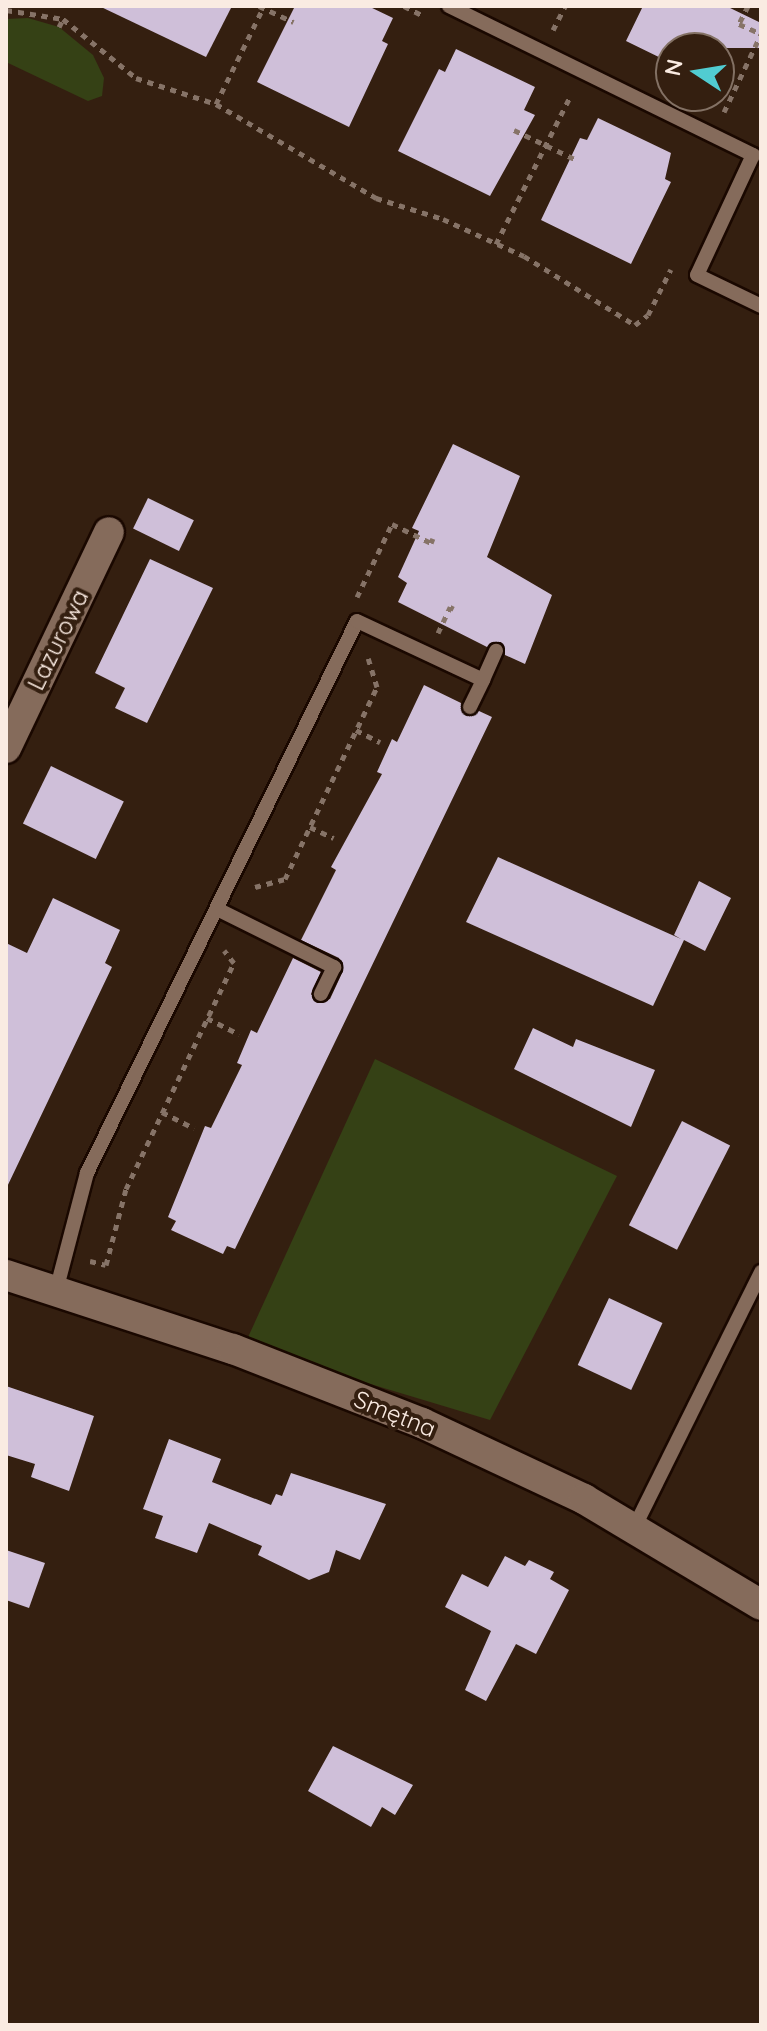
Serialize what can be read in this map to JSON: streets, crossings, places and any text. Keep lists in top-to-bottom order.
{
  "streets": {
    "street": ["Lazurowa", "Smętna"]
  },
  "north": "left"
}
